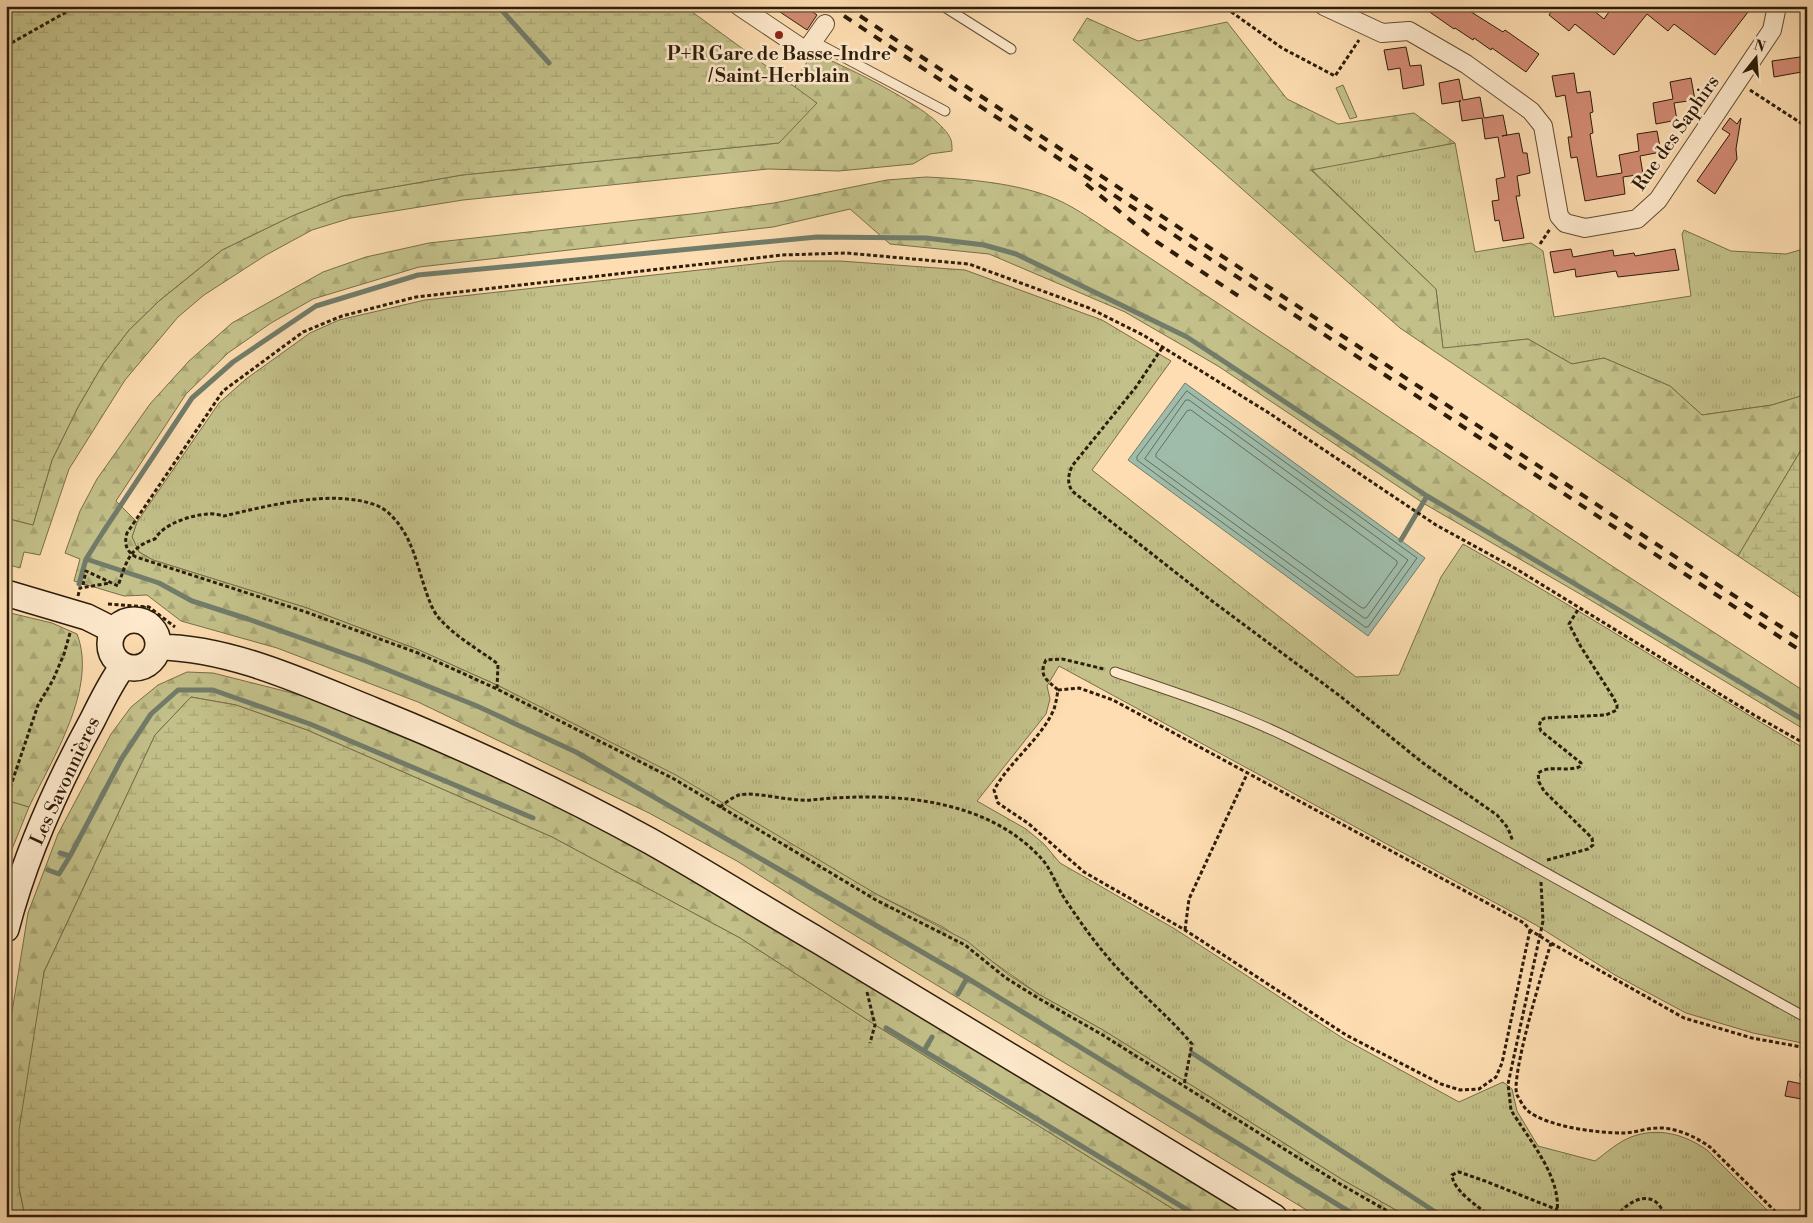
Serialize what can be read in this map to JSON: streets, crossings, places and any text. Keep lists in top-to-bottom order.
{
  "streets": {
    "main road": ["Les Savonnières"],
    "street": ["Rue des Saphirs"]
  },
  "places": ["P+R Gare de Basse-Indre / Saint-Herblain"],
  "north": "top"
}
